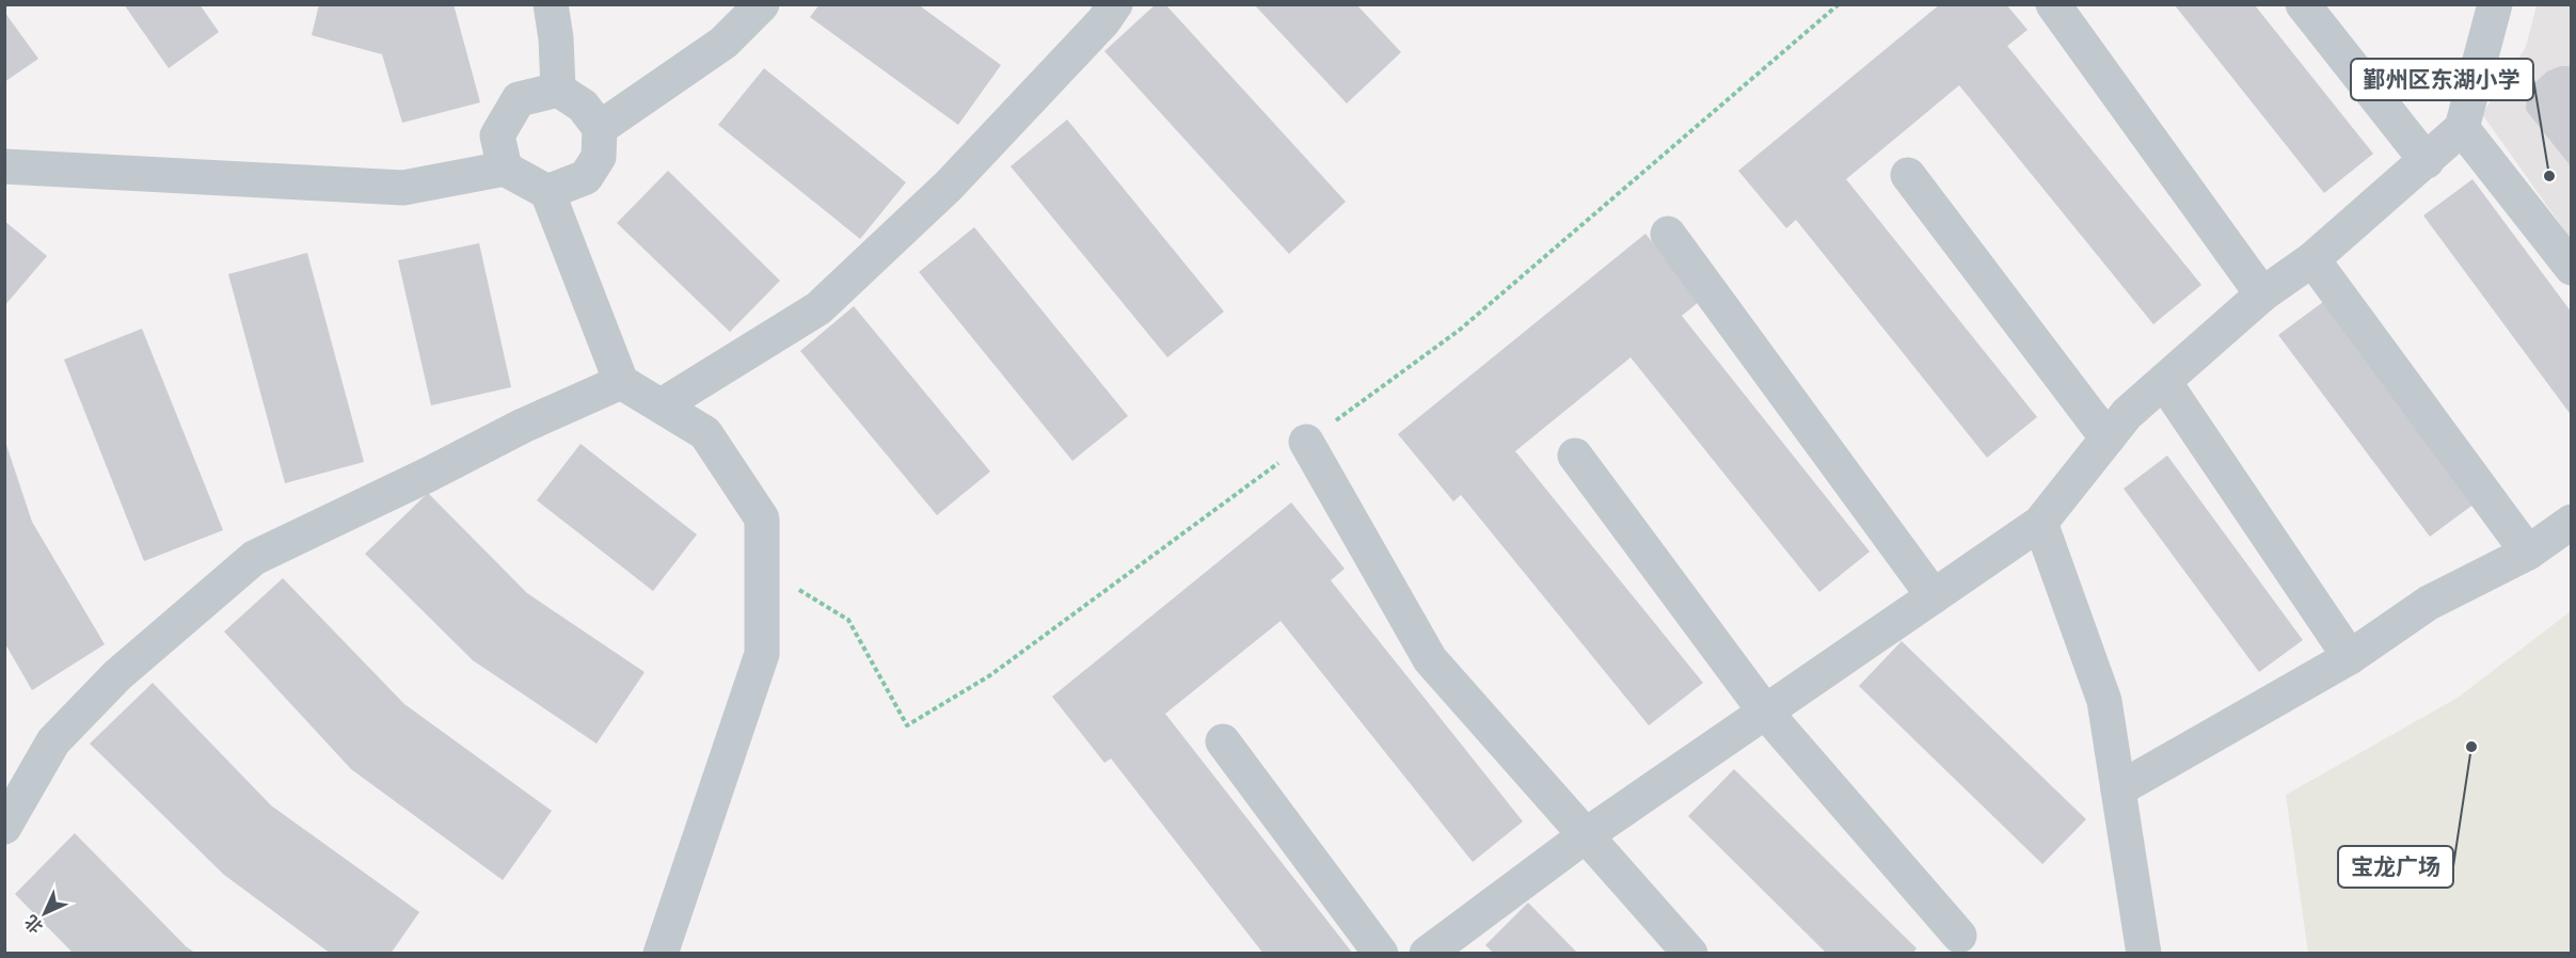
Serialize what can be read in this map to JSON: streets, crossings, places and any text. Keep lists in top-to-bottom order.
{
  "places": ["鄞州区东湖小学", "宝龙广场"],
  "north": "bottom left"
}
